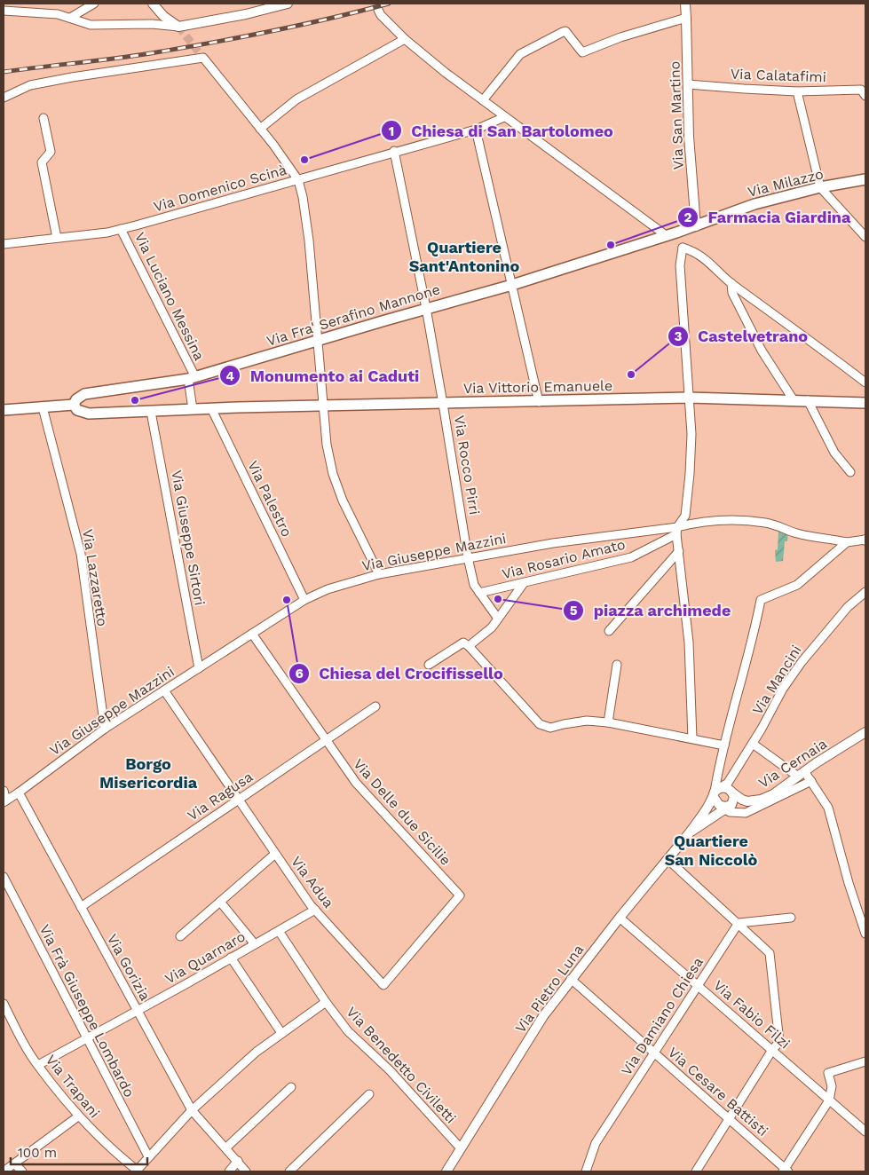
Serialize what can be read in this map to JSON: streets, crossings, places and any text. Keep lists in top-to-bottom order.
{
  "streets": {
    "main road": ["Via Milazzo", "Via Fra' Serafino Mannone", "Via Vittorio Emanuele"],
    "street": [
      "Via Calatafimi",
      "Via San Martino",
      "Via Domenico Scinà",
      "Via Luciano Messina",
      "Via Rocco Pirri",
      "Via Palestro",
      "Via Giuseppe Sirtori",
      "Via Giuseppe Mazzini",
      "Via Rosario Amato",
      "Via Lazzaretto",
      "Via Mancini",
      "Via Cernaia",
      "Via Ragusa",
      "Via Delle due Sicilie",
      "Via Adua",
      "Via Quarnaro",
      "Via Gorizia",
      "Via Pietro Luna",
      "Via Frà Giuseppe Lombardo",
      "Via Fabio Filzi",
      "Via Damiano Chiesa",
      "Via Benedetto Civiletti",
      "Via Trapani",
      "Via Cesare Battisti"
    ]
  },
  "crossings": [
    ["Via Calatafimi", "Via San Martino"],
    ["Via San Martino", "Via Milazzo"],
    ["Via Milazzo", "Via Fra' Serafino Mannone"],
    ["Via Domenico Scinà", "Via Luciano Messina"],
    ["Via Domenico Scinà", "Via Rocco Pirri"],
    ["Via Luciano Messina", "Via Fra' Serafino Mannone"],
    ["Via Luciano Messina", "Via Vittorio Emanuele"],
    ["Via Fra' Serafino Mannone", "Via Vittorio Emanuele"],
    ["Via Fra' Serafino Mannone", "Via Rocco Pirri"],
    ["Via Vittorio Emanuele", "Via Rocco Pirri"],
    ["Via Vittorio Emanuele", "Via Palestro"],
    ["Via Vittorio Emanuele", "Via Giuseppe Sirtori"],
    ["Via Rocco Pirri", "Via Giuseppe Mazzini"],
    ["Via Rocco Pirri", "Via Rosario Amato"],
    ["Via Palestro", "Via Giuseppe Mazzini"],
    ["Via Giuseppe Sirtori", "Via Giuseppe Mazzini"],
    ["Via Giuseppe Mazzini", "Via Rosario Amato"],
    ["Via Giuseppe Mazzini", "Via Lazzaretto"],
    ["Via Giuseppe Mazzini", "Via Delle due Sicilie"],
    ["Via Giuseppe Mazzini", "Via Adua"],
    ["Via Giuseppe Mazzini", "Via Gorizia"],
    ["Via Mancini", "Via Cernaia"],
    ["Via Cernaia", "Via Pietro Luna"],
    ["Via Ragusa", "Via Delle due Sicilie"],
    ["Via Ragusa", "Via Adua"],
    ["Via Ragusa", "Via Gorizia"],
    ["Via Delle due Sicilie", "Via Adua"],
    ["Via Adua", "Via Quarnaro"],
    ["Via Quarnaro", "Via Gorizia"],
    ["Via Quarnaro", "Via Frà Giuseppe Lombardo"],
    ["Via Quarnaro", "Via Benedetto Civiletti"],
    ["Via Quarnaro", "Via Trapani"],
    ["Via Pietro Luna", "Via Fabio Filzi"],
    ["Via Pietro Luna", "Via Benedetto Civiletti"],
    ["Via Pietro Luna", "Via Cesare Battisti"],
    ["Via Fabio Filzi", "Via Damiano Chiesa"],
    ["Via Damiano Chiesa", "Via Cesare Battisti"]
  ],
  "districts": ["Quartiere Sant'Antonino", "Borgo Misericordia", "Quartiere San Niccolò"],
  "places": [
    "Chiesa di San Bartolomeo",
    "Farmacia Giardina",
    "Castelvetrano",
    "Monumento ai Caduti",
    "piazza archimede",
    "Chiesa del Crocifissello"
  ],
  "scale_bar": "100 m"
}
